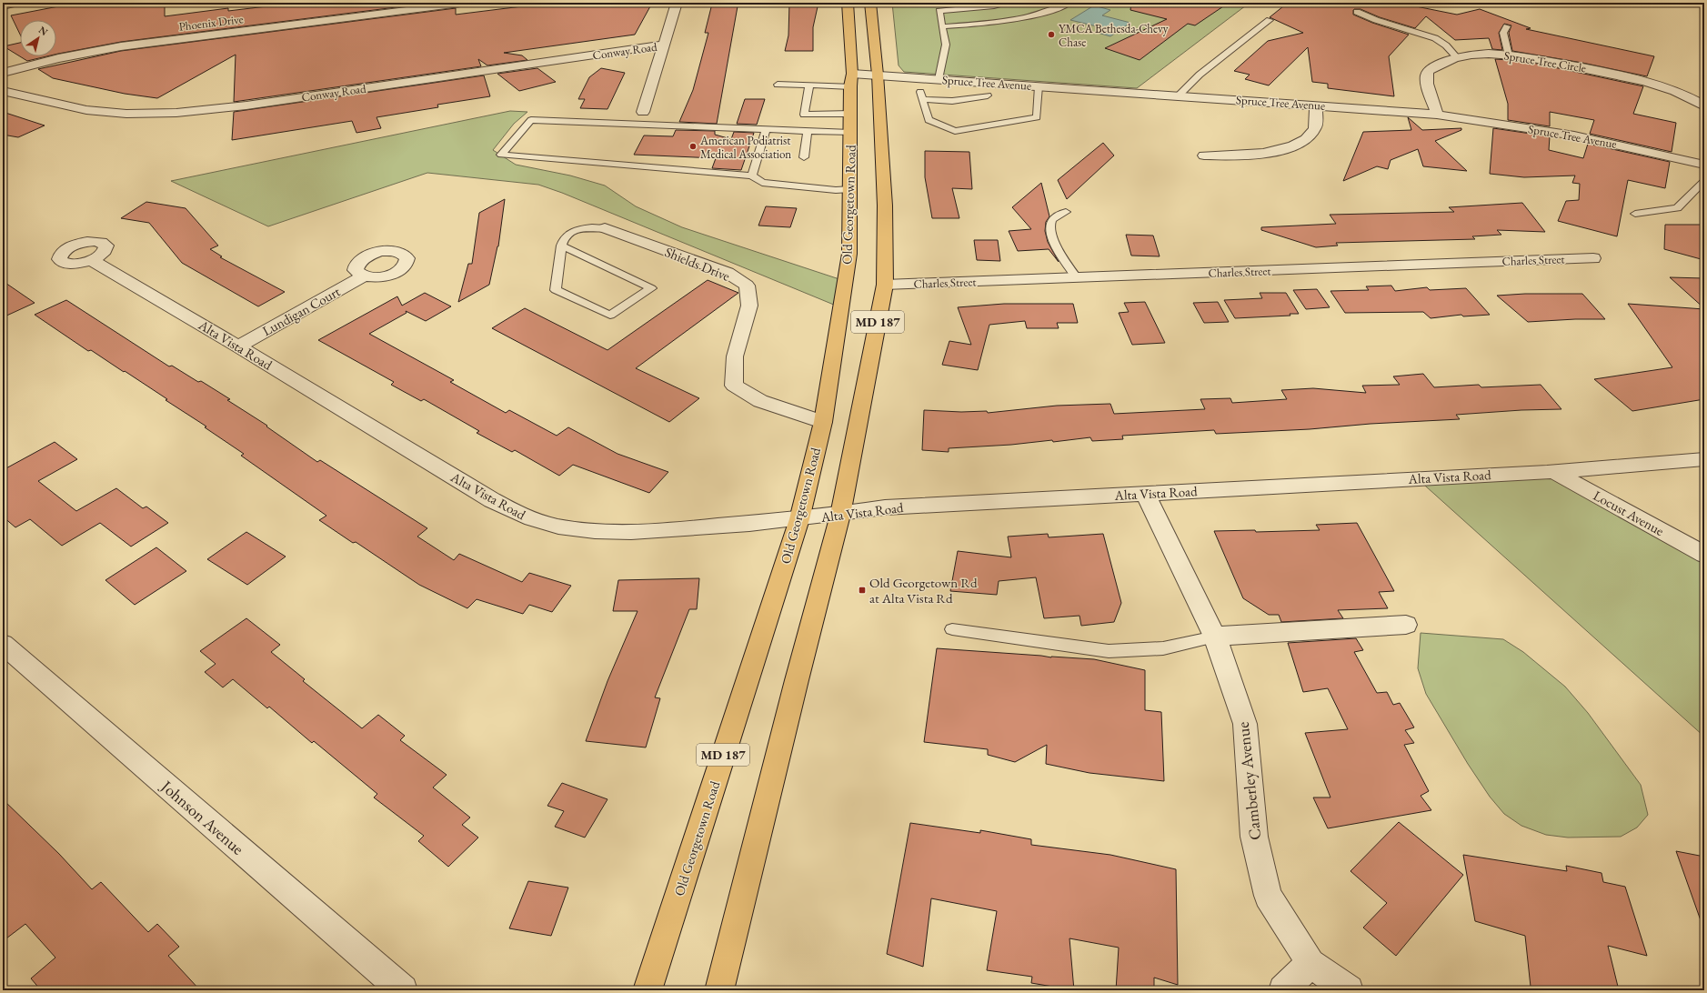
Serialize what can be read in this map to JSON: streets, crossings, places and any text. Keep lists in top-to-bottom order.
{
  "streets": {
    "main road": ["Old Georgetown Road", "MD 187"],
    "street": [
      "Phoenix Drive",
      "Conway Road",
      "Spruce Tree Circle",
      "Spruce Tree Avenue",
      "Charles Street",
      "Shields Drive",
      "Lundigan Court",
      "Alta Vista Road",
      "Locust Avenue",
      "Camberley Avenue",
      "Johnson Avenue"
    ]
  },
  "crossings": [
    ["Spruce Tree Circle", "Spruce Tree Avenue"],
    ["Spruce Tree Avenue", "Old Georgetown Road"],
    ["Spruce Tree Avenue", "MD 187"],
    ["Old Georgetown Road", "Shields Drive"],
    ["Old Georgetown Road", "Alta Vista Road"],
    ["Charles Street", "MD 187"],
    ["Lundigan Court", "Alta Vista Road"],
    ["MD 187", "Alta Vista Road"],
    ["Alta Vista Road", "Locust Avenue"],
    ["Alta Vista Road", "Camberley Avenue"]
  ],
  "places": {
    "other": ["YMCA Bethesda-Chevy Chase", "American Podiatrist Medical Association"],
    "transit": ["Old Georgetown Rd at Alta Vista Rd"]
  },
  "north": "top right"
}
